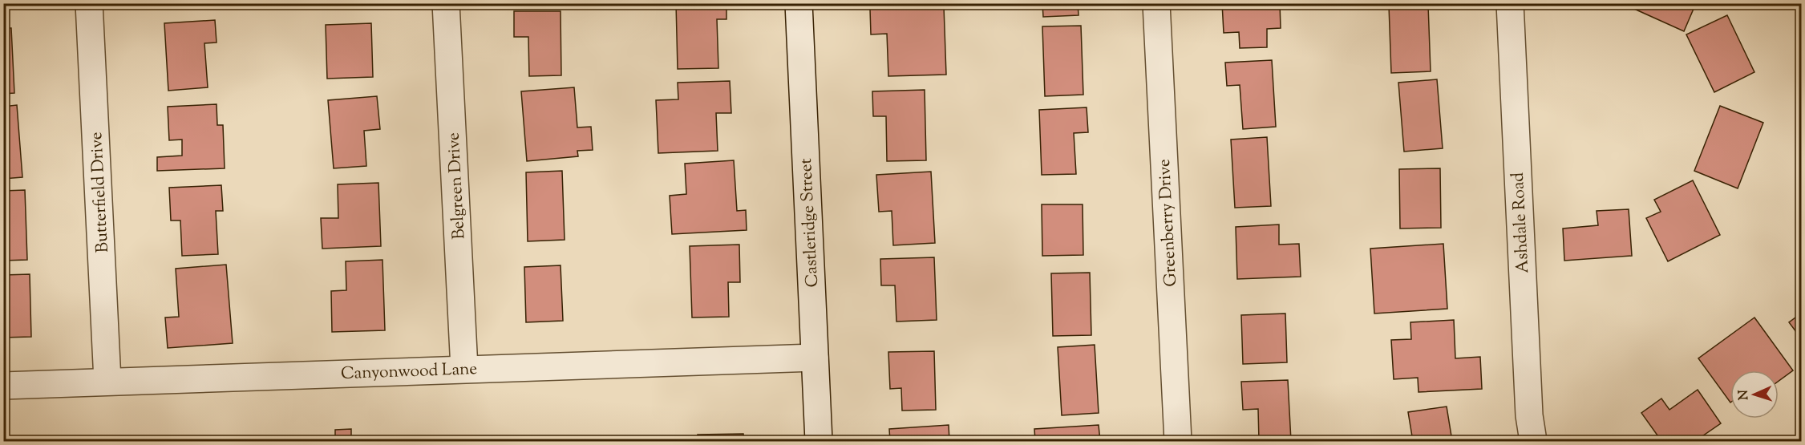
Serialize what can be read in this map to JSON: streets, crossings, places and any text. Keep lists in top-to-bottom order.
{
  "streets": {
    "street": [
      "Belgreen Drive",
      "Butterfield Drive",
      "Castleridge Street",
      "Greenberry Drive",
      "Ashdale Road",
      "Canyonwood Lane"
    ]
  },
  "crossings": [
    ["Belgreen Drive", "Canyonwood Lane"],
    ["Butterfield Drive", "Canyonwood Lane"],
    ["Castleridge Street", "Canyonwood Lane"]
  ],
  "north": "left"
}
